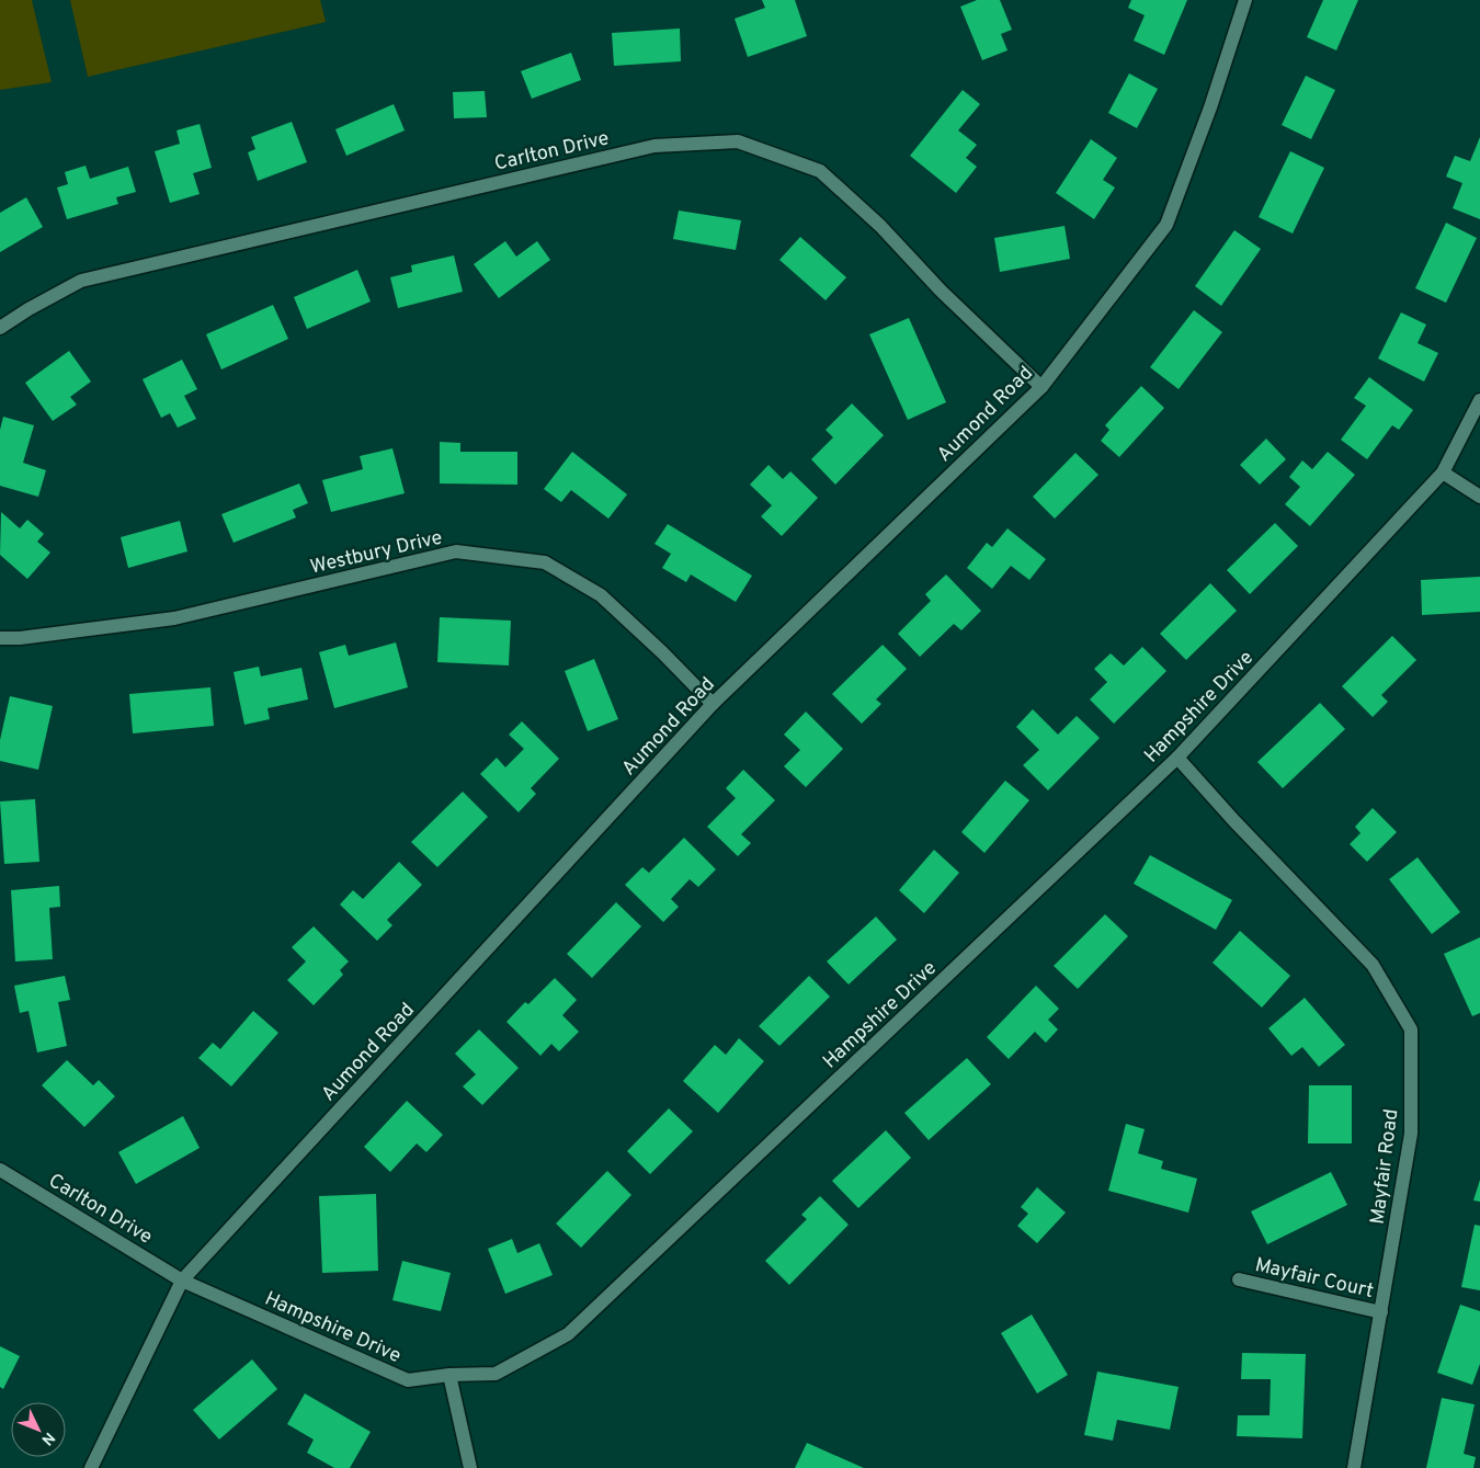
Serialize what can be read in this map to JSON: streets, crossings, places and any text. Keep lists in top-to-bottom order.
{
  "streets": {
    "street": [
      "Carlton Drive",
      "Aumond Road",
      "Westbury Drive",
      "Hampshire Drive",
      "Mayfair Road",
      "Mayfair Court"
    ]
  },
  "crossings": [
    ["Carlton Drive", "Aumond Road"],
    ["Carlton Drive", "Hampshire Drive"],
    ["Aumond Road", "Westbury Drive"],
    ["Aumond Road", "Hampshire Drive"],
    ["Hampshire Drive", "Mayfair Road"],
    ["Mayfair Road", "Mayfair Court"]
  ],
  "north": "bottom right"
}
